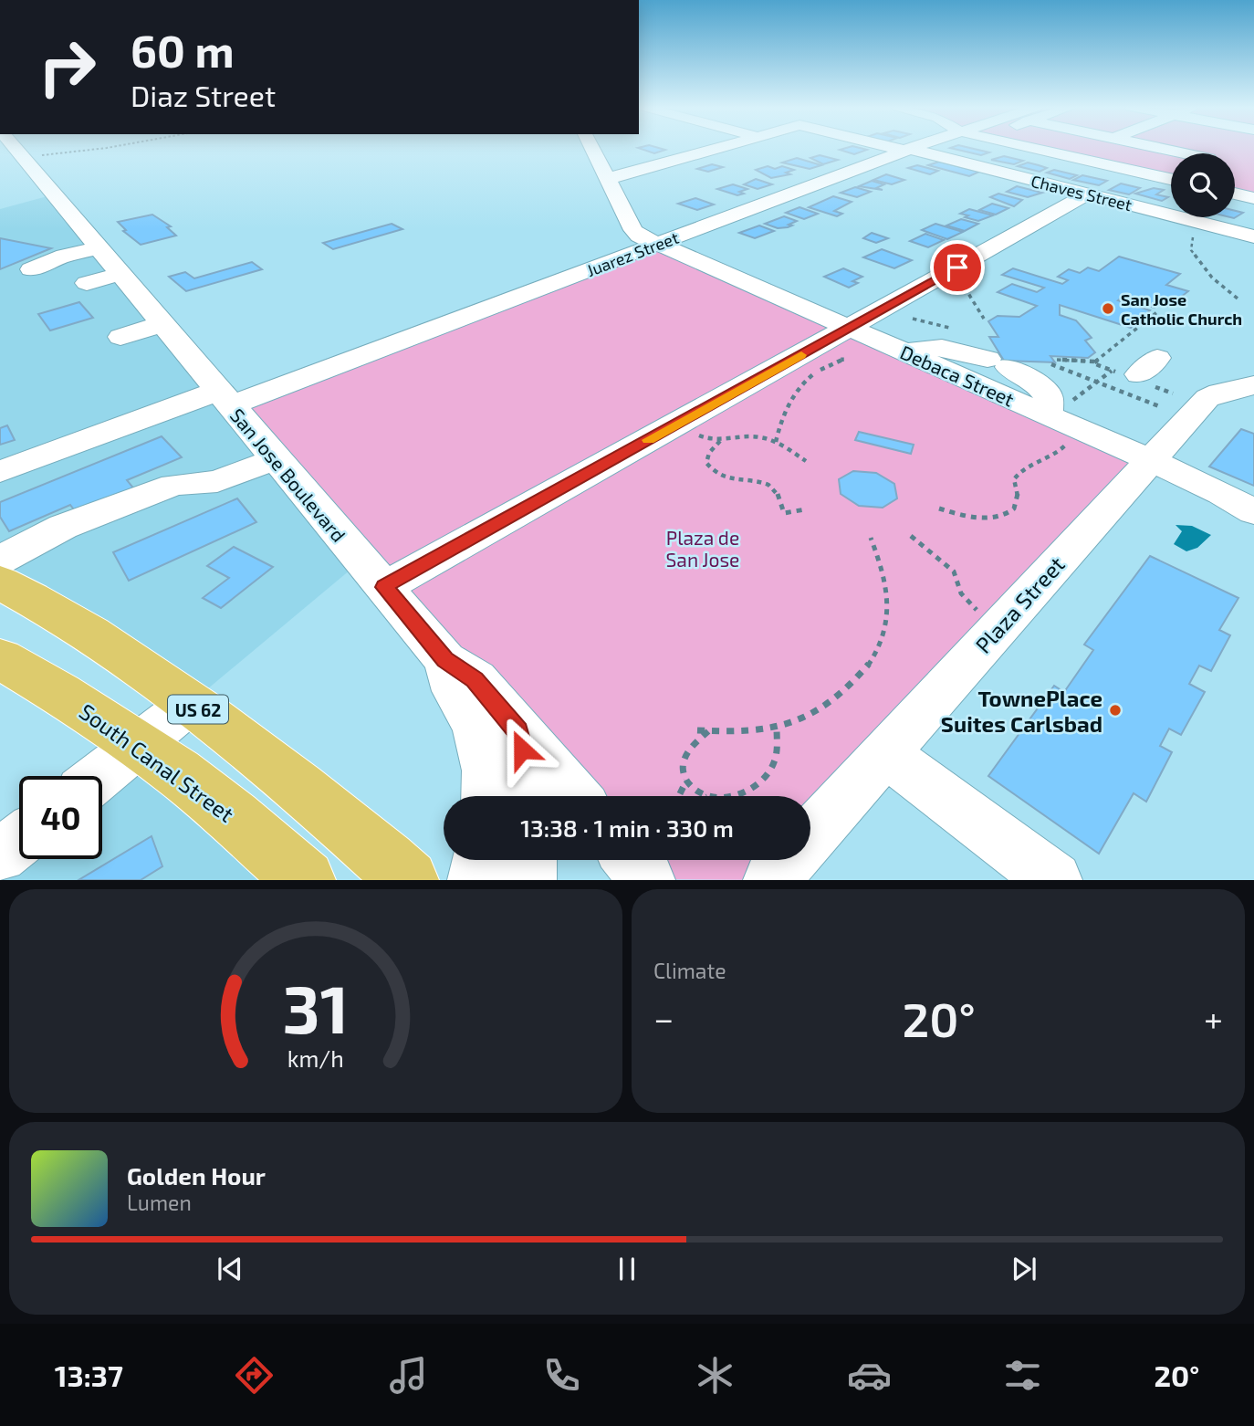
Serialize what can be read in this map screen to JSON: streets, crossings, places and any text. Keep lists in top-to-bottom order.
{
  "streets": {
    "highway": ["US 62", "South Canal Street"],
    "street": [
      "Chaves Street",
      "Juarez Street",
      "Debaca Street",
      "San Jose Boulevard",
      "Plaza Street"
    ]
  },
  "crossings": [
    ["Chaves Street", "Juarez Street"],
    ["Juarez Street", "Debaca Street"],
    ["Juarez Street", "San Jose Boulevard"],
    ["Debaca Street", "Plaza Street"]
  ],
  "parks": ["Plaza de San Jose"],
  "places": ["San Jose Catholic Church", "TownePlace Suites Carlsbad"],
  "page": {
    "turn": ["60 m", "Diaz Street"],
    "limit": "40",
    "trip": "13:38 · 1 min · 330 m",
    "tile": "Climate",
    "heat": ["−", "20°", "+"],
    "song": ["Golden Hour", "Lumen"],
    "tabs": ["13:37", "20°"],
    "gauge": ["31", "km/h"]
  }
}
